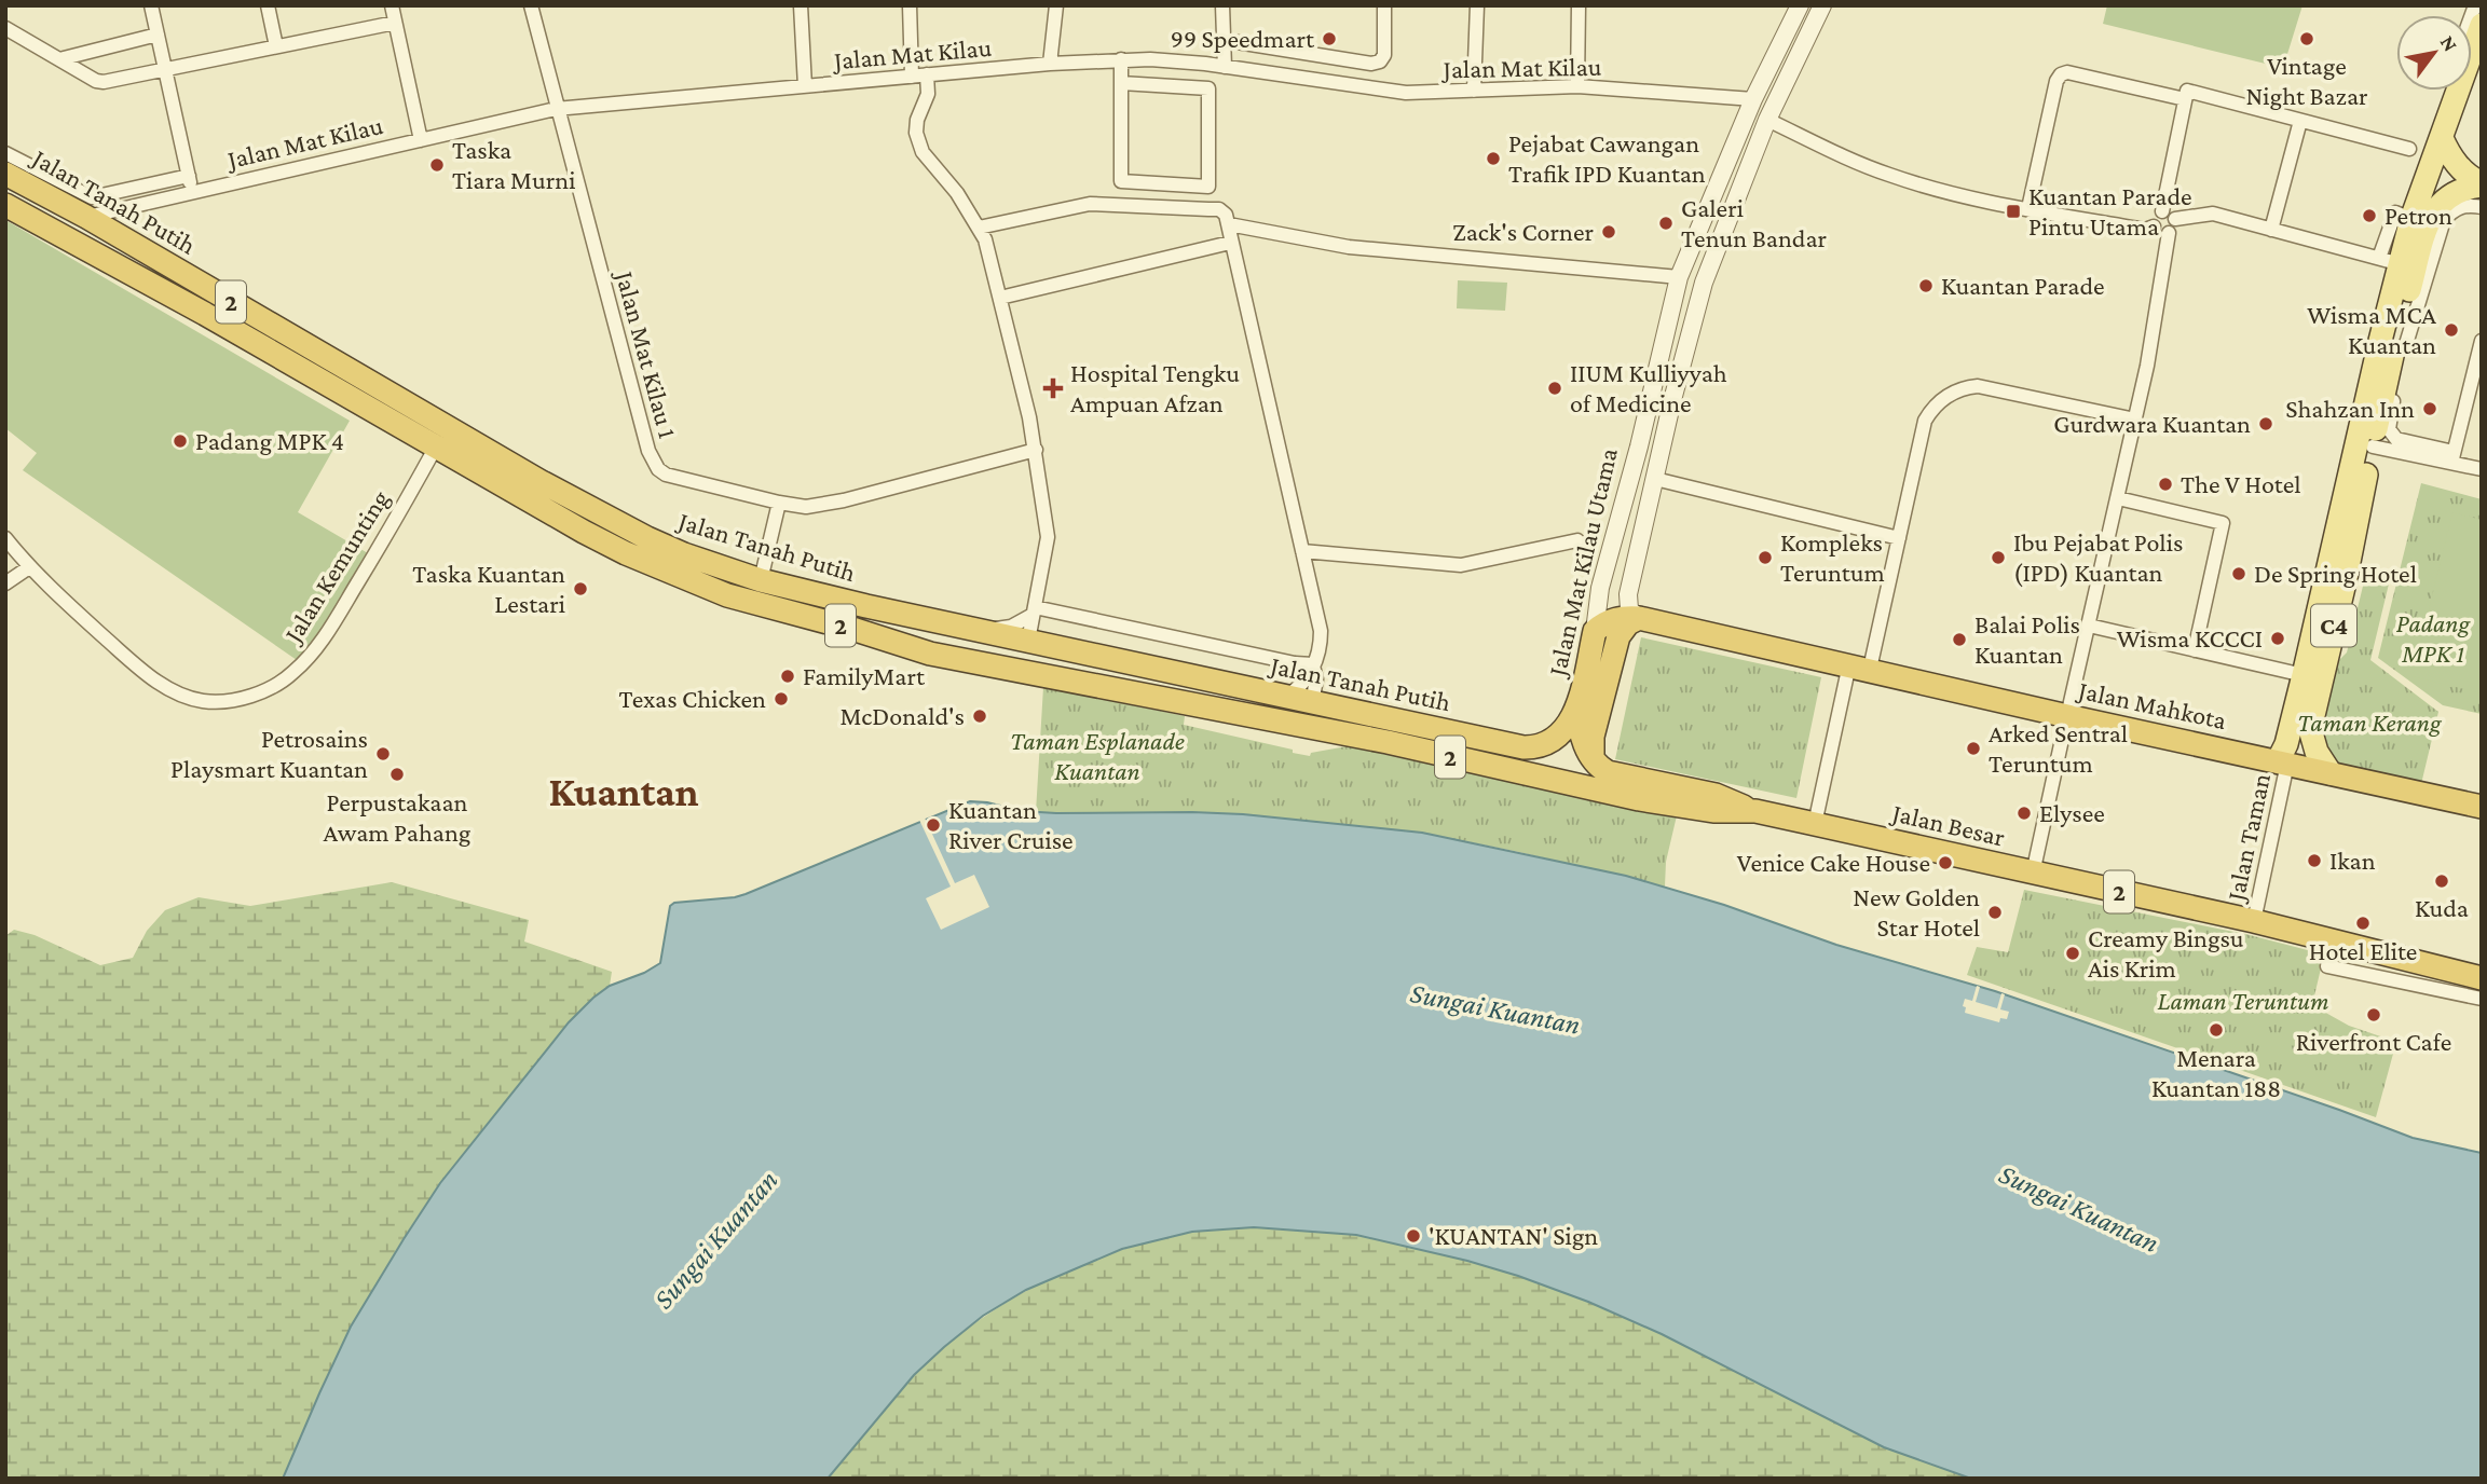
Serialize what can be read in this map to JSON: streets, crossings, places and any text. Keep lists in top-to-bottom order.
{
  "streets": {
    "highway": [
      "Jalan Tanah Putih",
      "2",
      "Jalan Mat Kilau Utama",
      "Jalan Mahkota",
      "Jalan Besar"
    ],
    "main road": ["C4"],
    "street": [
      "Jalan Mat Kilau",
      "Jalan Mat Kilau 1",
      "Jalan Kemunting",
      "Jalan Taman"
    ]
  },
  "crossings": [
    ["Jalan Mat Kilau", "Jalan Tanah Putih"],
    ["Jalan Mat Kilau", "Jalan Mat Kilau 1"],
    ["Jalan Mat Kilau", "Jalan Mat Kilau Utama"],
    ["Jalan Tanah Putih", "Jalan Mat Kilau Utama"],
    ["Jalan Tanah Putih", "Jalan Kemunting"],
    ["Jalan Tanah Putih", "Jalan Besar"],
    ["Jalan Mat Kilau Utama", "Jalan Mahkota"],
    ["C4", "Jalan Mahkota"],
    ["C4", "Jalan Taman"],
    ["Jalan Mahkota", "Jalan Taman"],
    ["Jalan Besar", "Jalan Taman"]
  ],
  "districts": ["Kuantan"],
  "water": ["Sungai Kuantan"],
  "parks": [
    "Padang MPK 1",
    "Taman Kerang",
    "Taman Esplanade Kuantan",
    "Laman Teruntum"
  ],
  "places": {
    "other": [
      "99 Speedmart",
      "Vintage Night Bazar",
      "Pejabat Cawangan Trafik IPD Kuantan",
      "Taska Tiara Murni",
      "Petron",
      "Galeri Tenun Bandar",
      "Zack's Corner",
      "Kuantan Parade",
      "Wisma MCA Kuantan",
      "IIUM Kulliyyah of Medicine",
      "Shahzan Inn",
      "Gurdwara Kuantan",
      "Padang MPK 4",
      "The V Hotel",
      "Kompleks Teruntum",
      "Ibu Pejabat Polis (IPD) Kuantan",
      "De Spring Hotel",
      "Taska Kuantan Lestari",
      "Wisma KCCCI",
      "Balai Polis Kuantan",
      "FamilyMart",
      "Texas Chicken",
      "McDonald's",
      "Arked Sentral Teruntum",
      "Petrosains Playsmart Kuantan",
      "Perpustakaan Awam Pahang",
      "Elysee",
      "Kuantan River Cruise",
      "Ikan",
      "Venice Cake House",
      "Kuda",
      "New Golden Star Hotel",
      "Hotel Elite",
      "Creamy Bingsu Ais Krim",
      "Riverfront Cafe",
      "Menara Kuantan 188",
      "'KUANTAN' Sign"
    ],
    "transit": ["Kuantan Parade Pintu Utama"],
    "health": ["Hospital Tengku Ampuan Afzan"]
  },
  "north": "top right"
}
